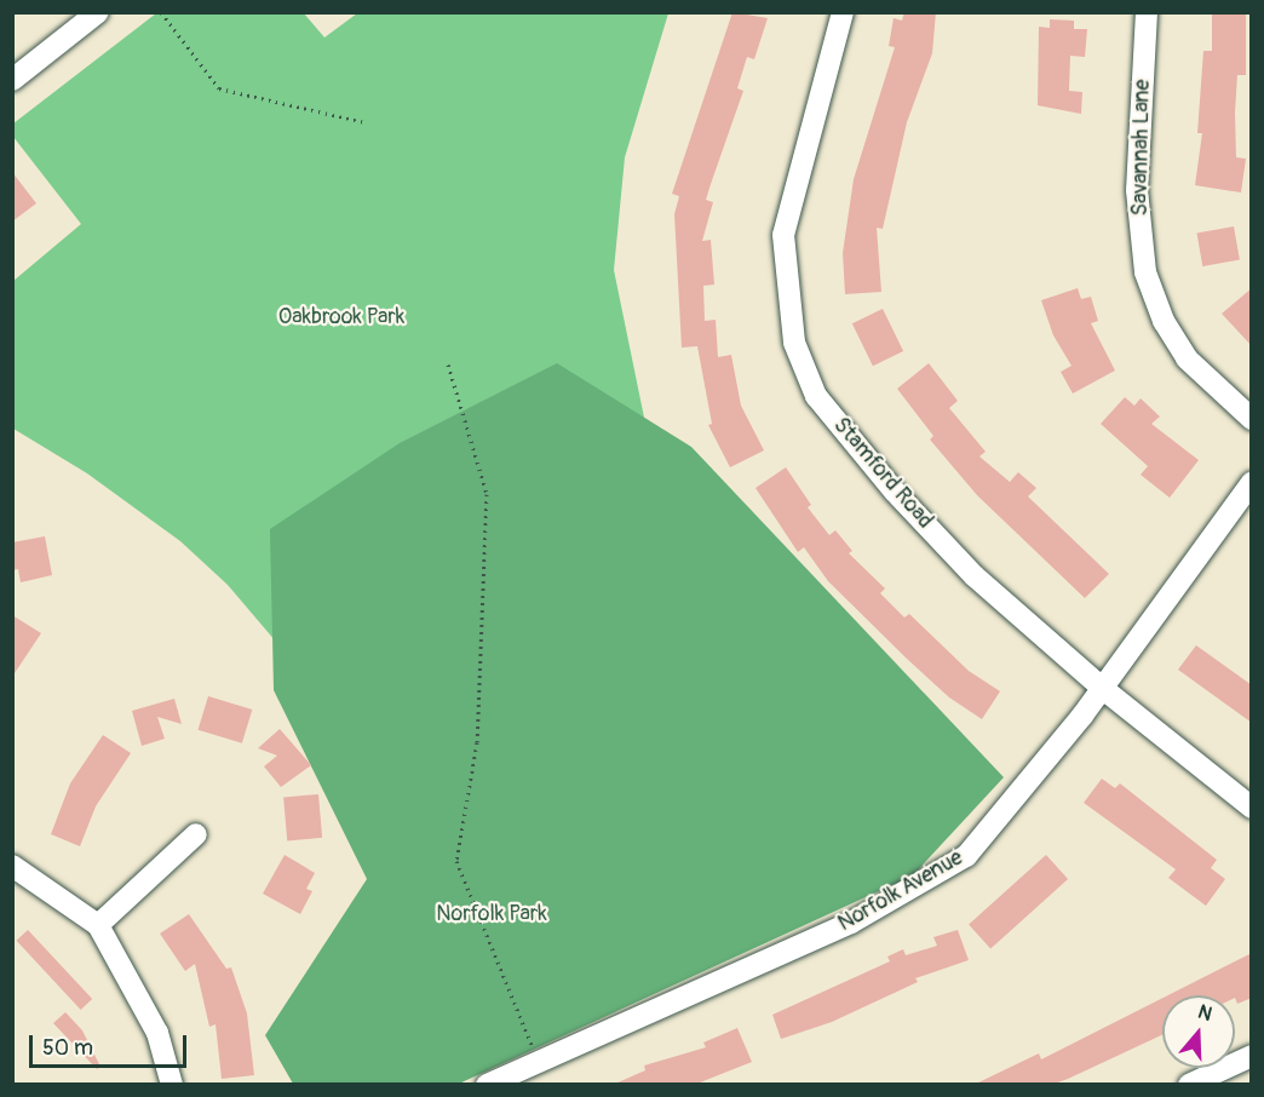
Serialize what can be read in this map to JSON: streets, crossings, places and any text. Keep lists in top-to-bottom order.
{
  "streets": {
    "street": ["Savannah Lane", "Stamford Road", "Norfolk Avenue"]
  },
  "crossings": [
    ["Stamford Road", "Norfolk Avenue"]
  ],
  "parks": ["Oakbrook Park", "Norfolk Park"],
  "scale_bar": "50 m",
  "north": "top"
}
